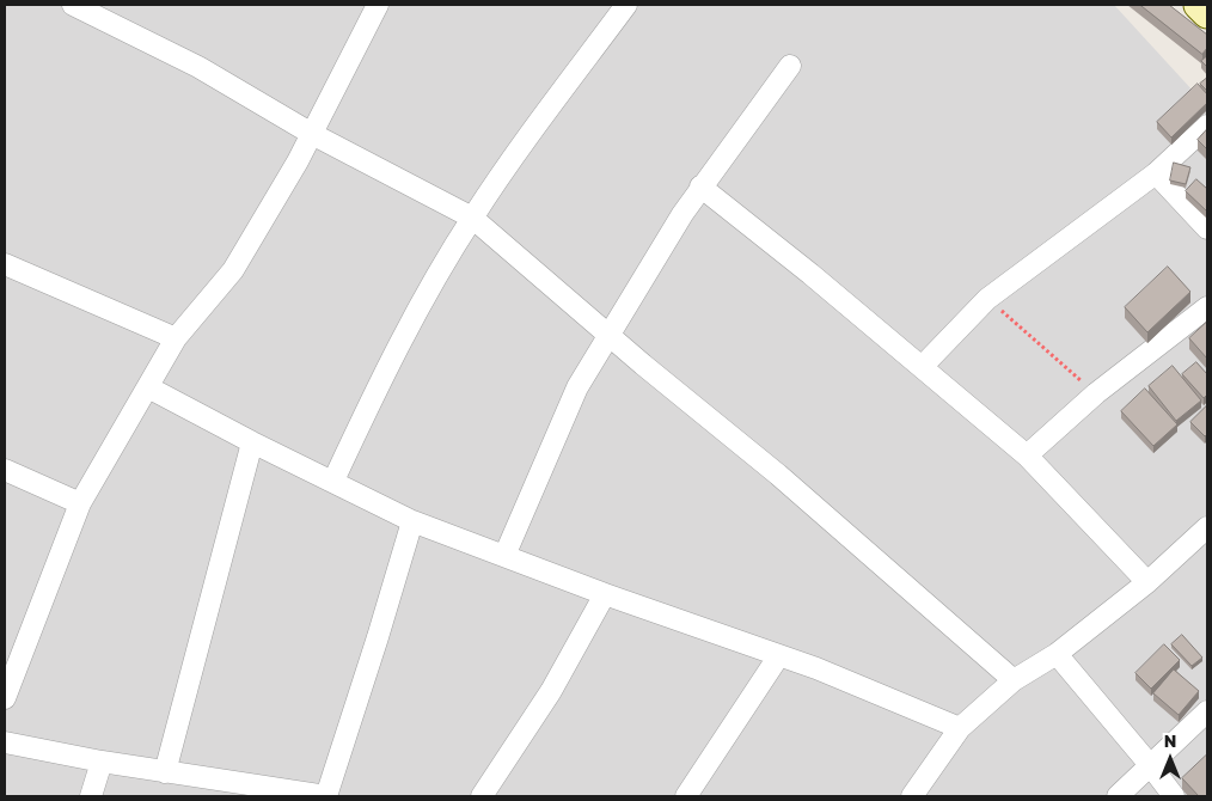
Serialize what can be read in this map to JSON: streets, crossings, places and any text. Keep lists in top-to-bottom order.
{
  "north": "top"
}
